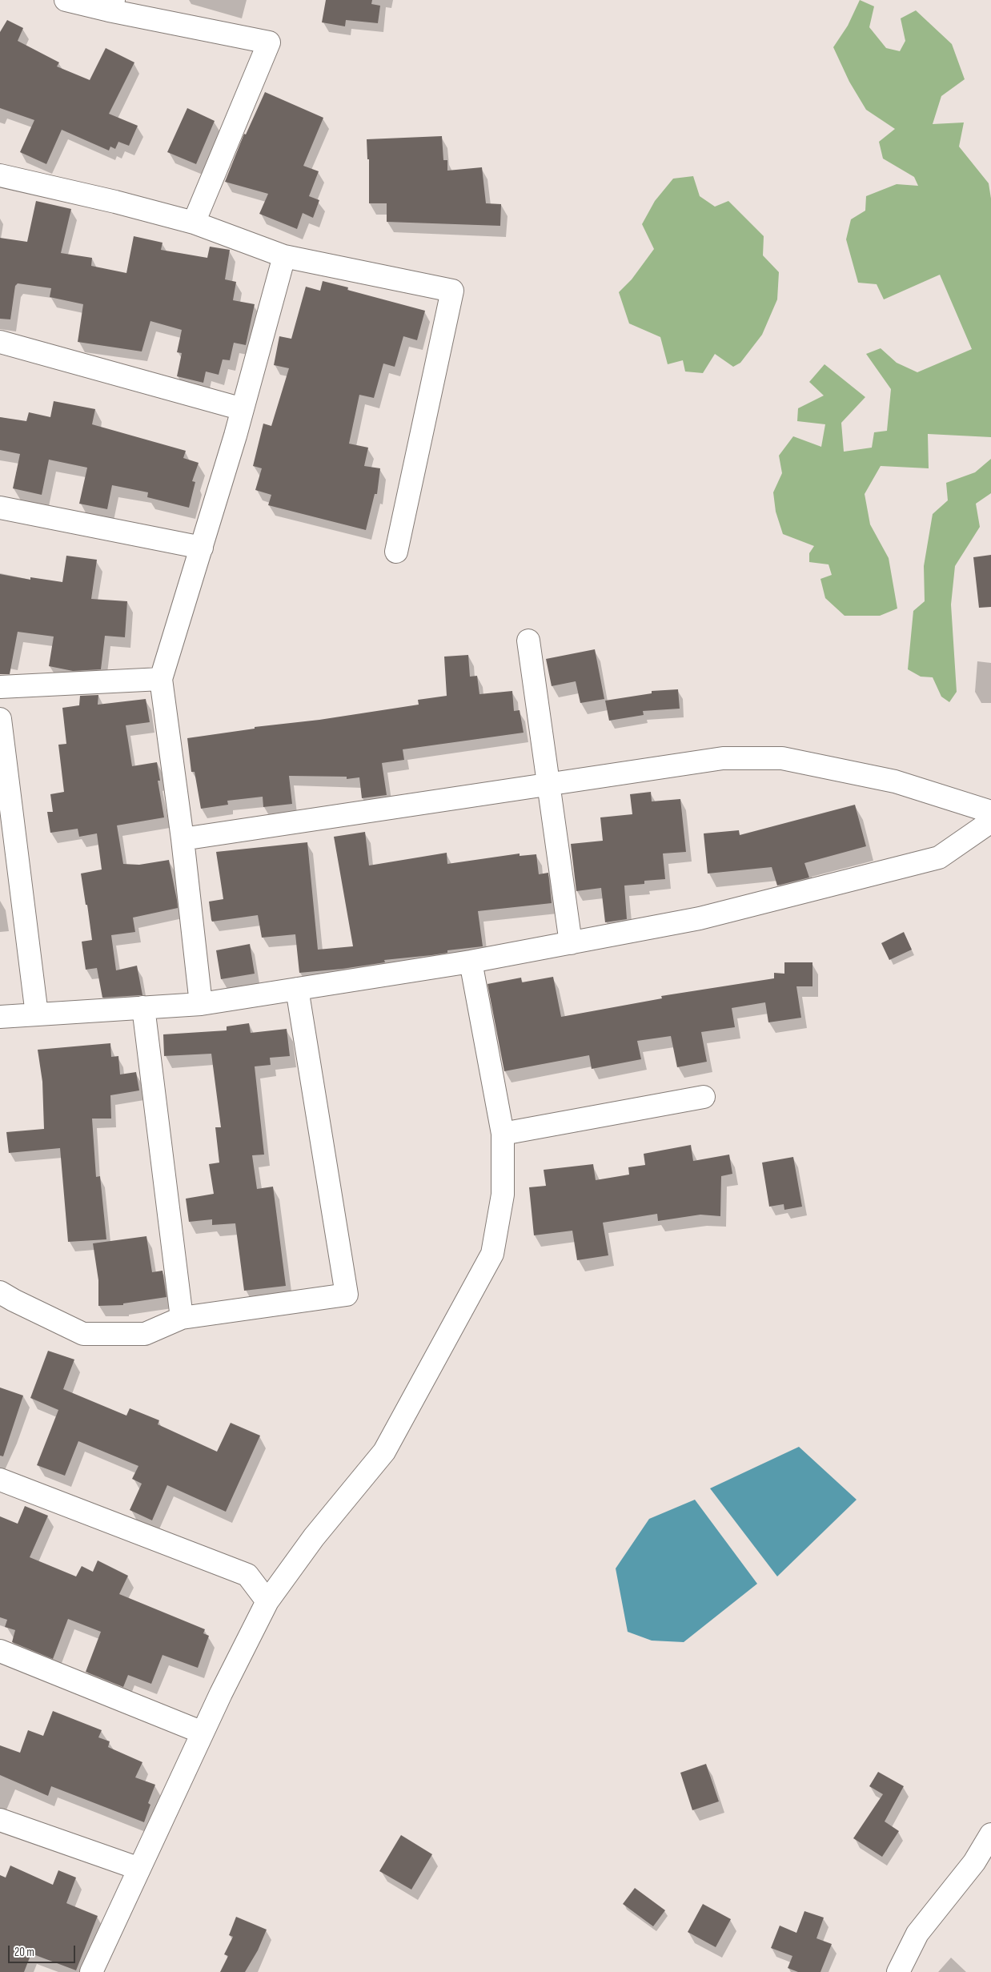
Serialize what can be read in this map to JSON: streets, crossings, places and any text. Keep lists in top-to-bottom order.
{
  "scale_bar": "20 m"
}
